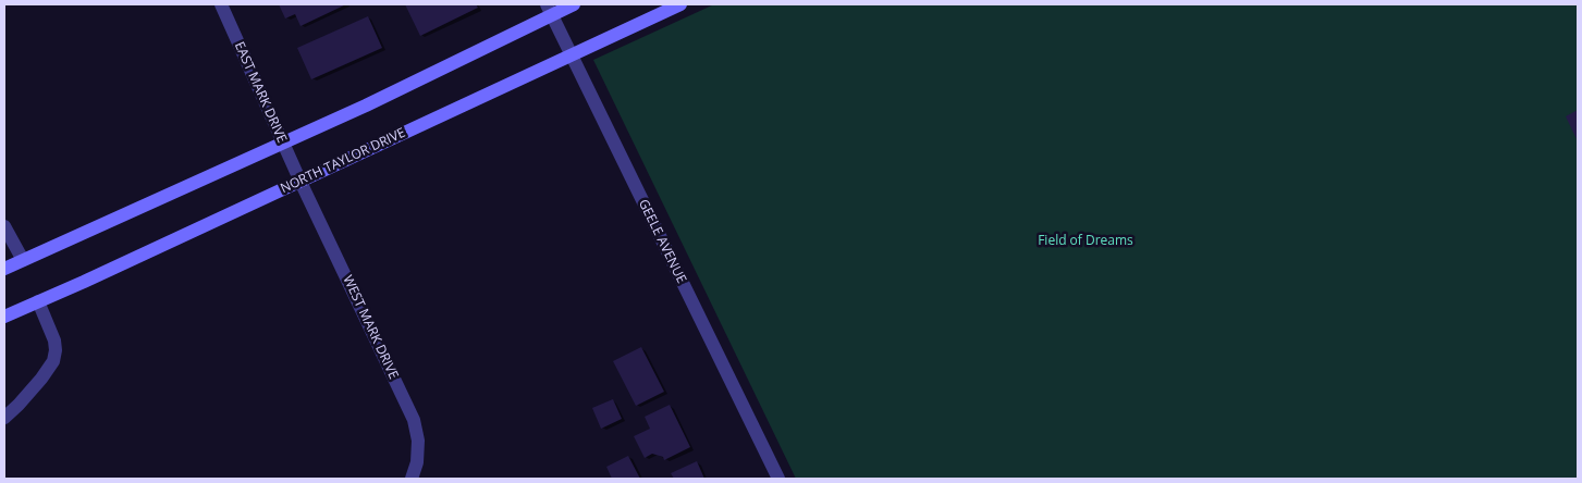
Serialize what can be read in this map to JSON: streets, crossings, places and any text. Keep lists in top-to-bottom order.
{
  "streets": {
    "main road": ["NORTH TAYLOR DRIVE"],
    "street": ["EAST MARK DRIVE", "GEELE AVENUE", "WEST MARK DRIVE"]
  },
  "crossings": [
    ["EAST MARK DRIVE", "NORTH TAYLOR DRIVE"],
    ["EAST MARK DRIVE", "WEST MARK DRIVE"],
    ["NORTH TAYLOR DRIVE", "GEELE AVENUE"],
    ["NORTH TAYLOR DRIVE", "WEST MARK DRIVE"]
  ],
  "parks": ["Field of Dreams"]
}
